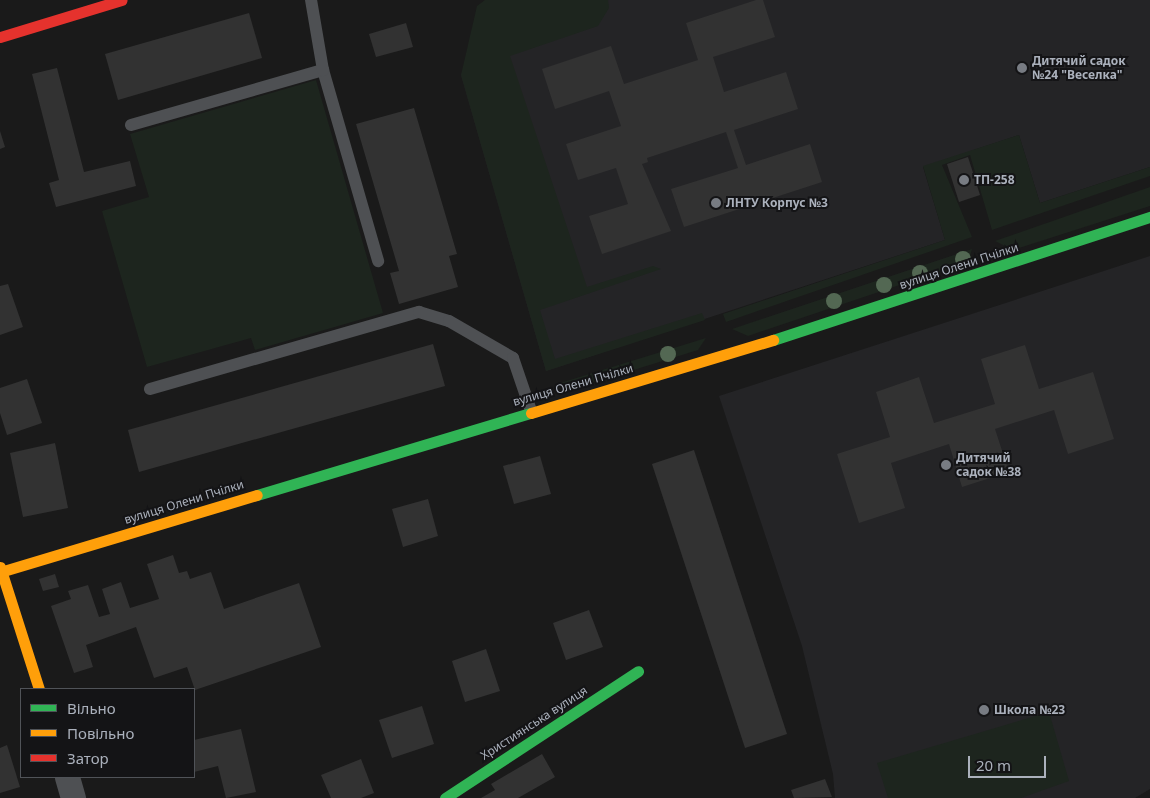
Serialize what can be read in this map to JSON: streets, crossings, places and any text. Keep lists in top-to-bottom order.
{
  "streets": {
    "street": ["вулиця Олени Пчілки", "Християнська вулиця"]
  },
  "places": [
    "Дитячий садок №24 \"Веселка\"",
    "ТП-258",
    "ЛНТУ Корпус №3",
    "Дитячий садок №38",
    "Школа №23"
  ],
  "legend": ["Вільно", "Повільно", "Затор"],
  "scale_bar": "20 m"
}
